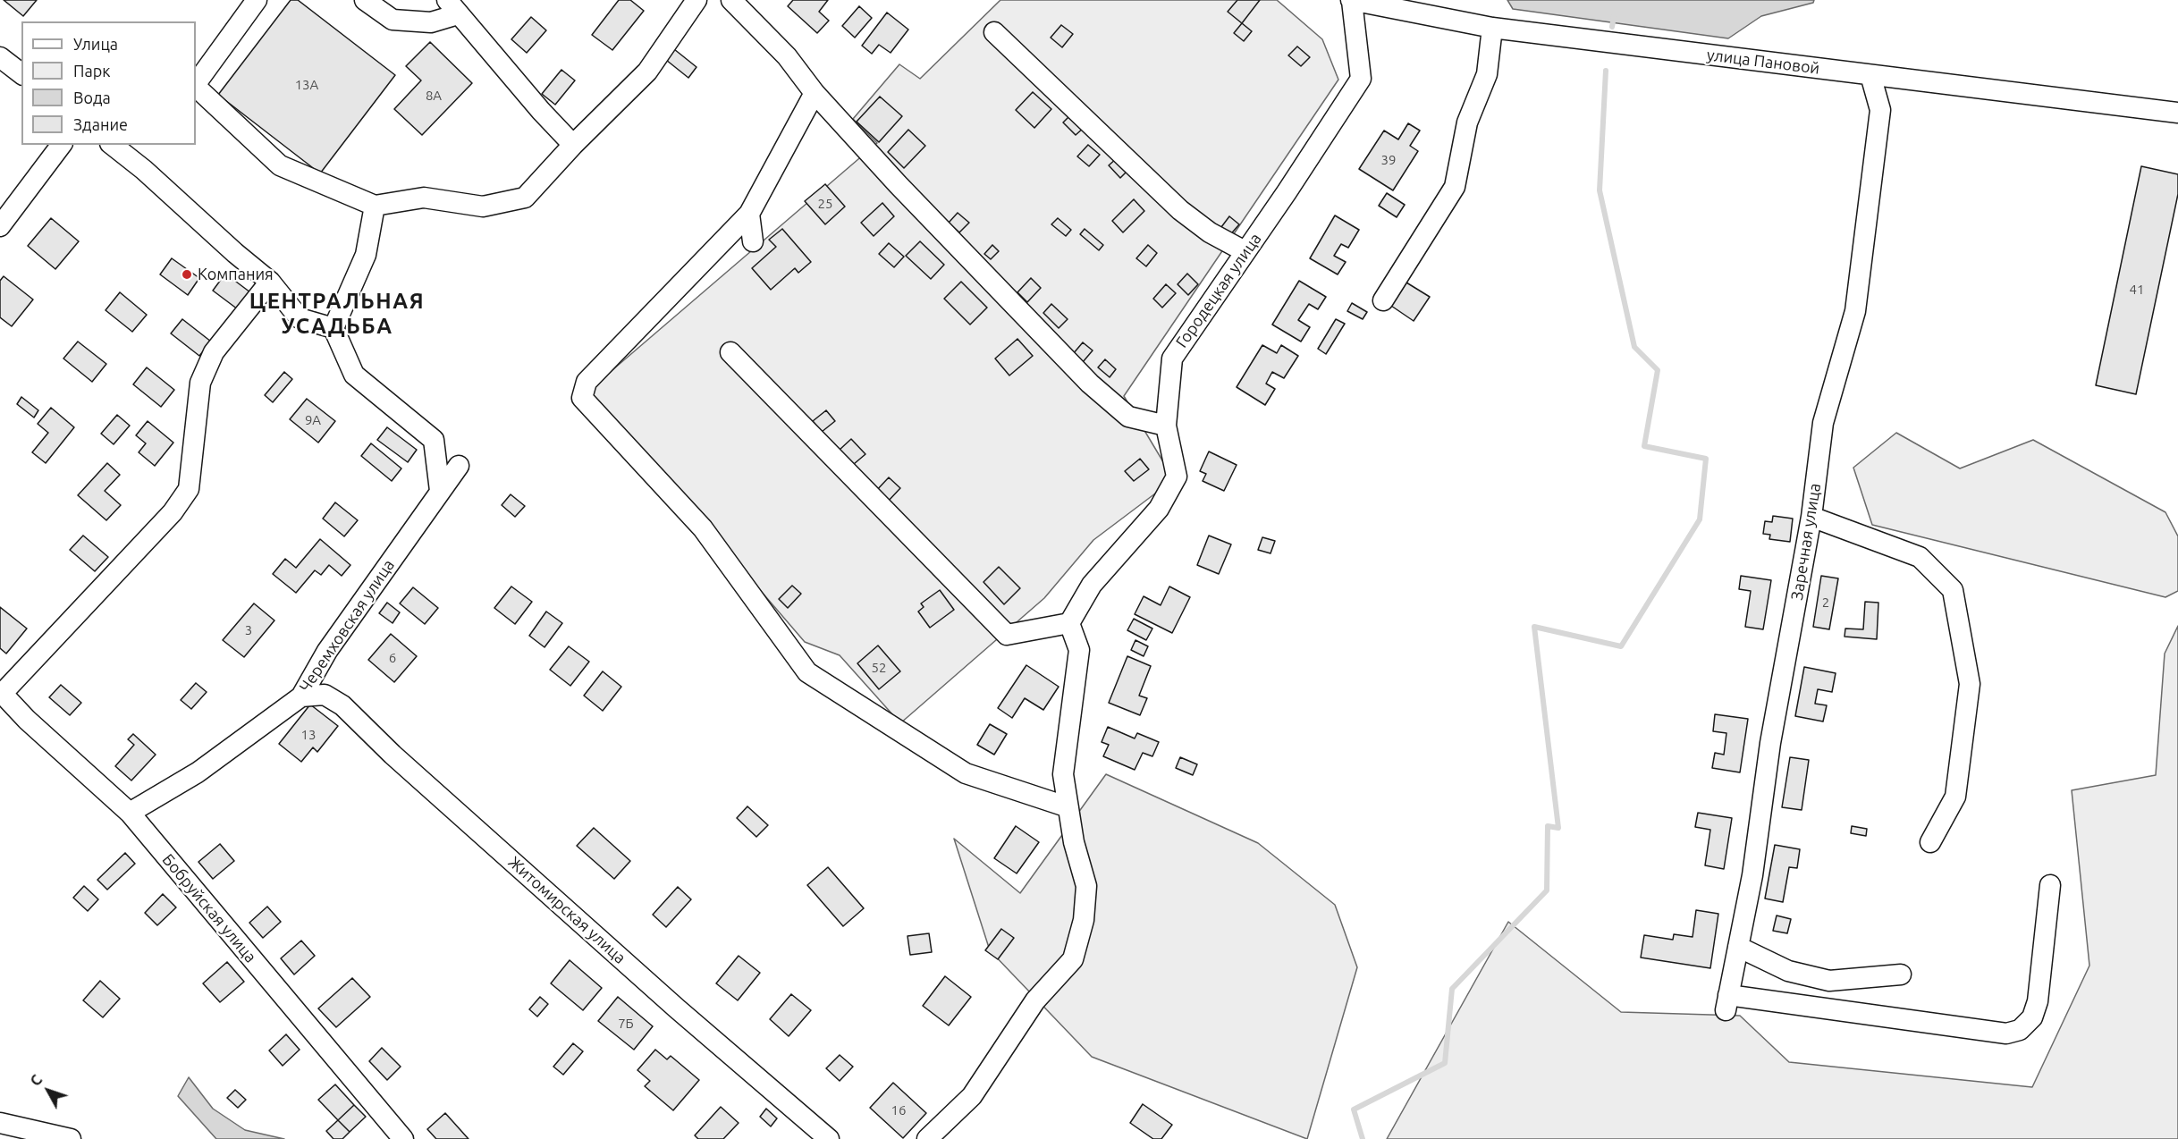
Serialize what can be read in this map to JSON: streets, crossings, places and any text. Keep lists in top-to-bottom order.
{
  "streets": {
    "street": [
      "улица Пановой",
      "Городецкая улица",
      "Заречная улица",
      "Черемховская улица",
      "Бобруйская улица",
      "Житомирская улица"
    ]
  },
  "crossings": [
    ["улица Пановой", "Городецкая улица"],
    ["улица Пановой", "Заречная улица"],
    ["Черемховская улица", "Бобруйская улица"],
    ["Черемховская улица", "Житомирская улица"]
  ],
  "districts": ["ЦЕНТРАЛЬНАЯ УСАДЬБА"],
  "places": ["Компания"],
  "house_numbers": [
    "13А",
    "8А",
    "39",
    "25",
    "41",
    "9А",
    "2",
    "3",
    "6",
    "52",
    "13",
    "7Б",
    "16"
  ],
  "legend": [
    "Улица",
    "Парк",
    "Вода",
    "Здание"
  ],
  "north": "top left"
}
